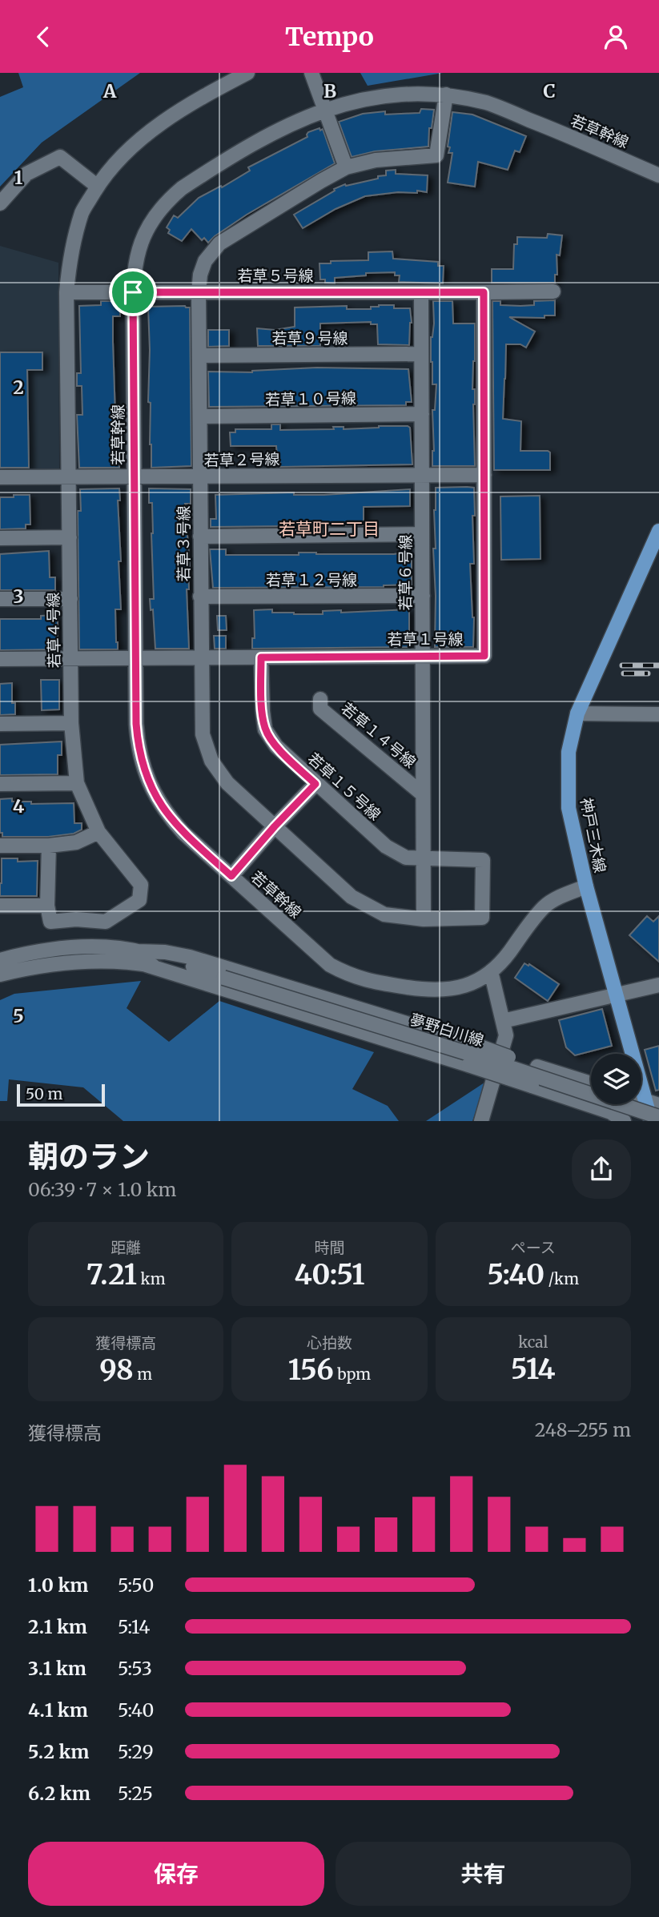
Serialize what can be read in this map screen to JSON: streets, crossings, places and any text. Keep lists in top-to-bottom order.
{
  "streets": {
    "main road": ["神戸三木線"],
    "street": [
      "若草幹線",
      "若草５号線",
      "若草９号線",
      "若草１０号線",
      "若草２号線",
      "若草３号線",
      "若草６号線",
      "若草１２号線",
      "若草４号線",
      "若草１号線",
      "若草１４号線",
      "若草１５号線",
      "夢野白川線"
    ]
  },
  "crossings": [
    ["若草幹線", "若草５号線"],
    ["若草幹線", "若草２号線"],
    ["若草幹線", "若草３号線"],
    ["若草幹線", "若草１号線"],
    ["若草幹線", "神戸三木線"],
    ["若草５号線", "若草３号線"],
    ["若草５号線", "若草６号線"],
    ["若草５号線", "若草４号線"],
    ["若草５号線", "若草１号線"],
    ["若草９号線", "若草３号線"],
    ["若草９号線", "若草６号線"],
    ["若草１０号線", "若草３号線"],
    ["若草１０号線", "若草６号線"],
    ["若草２号線", "若草３号線"],
    ["若草２号線", "若草６号線"],
    ["若草２号線", "若草４号線"],
    ["若草２号線", "若草１号線"],
    ["若草３号線", "若草６号線"],
    ["若草３号線", "若草１２号線"],
    ["若草３号線", "若草１号線"],
    ["若草３号線", "若草１５号線"],
    ["若草６号線", "若草１２号線"],
    ["若草６号線", "若草１号線"],
    ["若草６号線", "若草１４号線"],
    ["若草６号線", "若草１５号線"],
    ["若草４号線", "若草１号線"],
    ["若草１号線", "若草１５号線"]
  ],
  "districts": ["若草町二丁目"],
  "scale_bar": "50 m",
  "page": {
    "header": "Tempo",
    "scale": "50 m",
    "heading": ["朝のラン", "06:39 · 7 × 1.0 km"],
    "stats": [
      ["距離", "7.21 km"],
      ["時間", "40:51"],
      ["ペース", "5:40 /km"],
      ["獲得標高", "98 m"],
      ["心拍数", "156 bpm"],
      ["kcal", "514"]
    ],
    "chart": ["獲得標高", "248–255 m"],
    "list": [
      {
        "name": "1.0 km",
        "note": "5:50"
      },
      {
        "name": "2.1 km",
        "note": "5:14"
      },
      {
        "name": "3.1 km",
        "note": "5:53"
      },
      {
        "name": "4.1 km",
        "note": "5:40"
      },
      {
        "name": "5.2 km",
        "note": "5:29"
      },
      {
        "name": "6.2 km",
        "note": "5:25"
      }
    ],
    "buttons": ["保存", "共有"]
  },
  "grid": {
    "columns": ["A", "B", "C"],
    "rows": [
      "1",
      "2",
      "3",
      "4",
      "5"
    ]
  }
}
